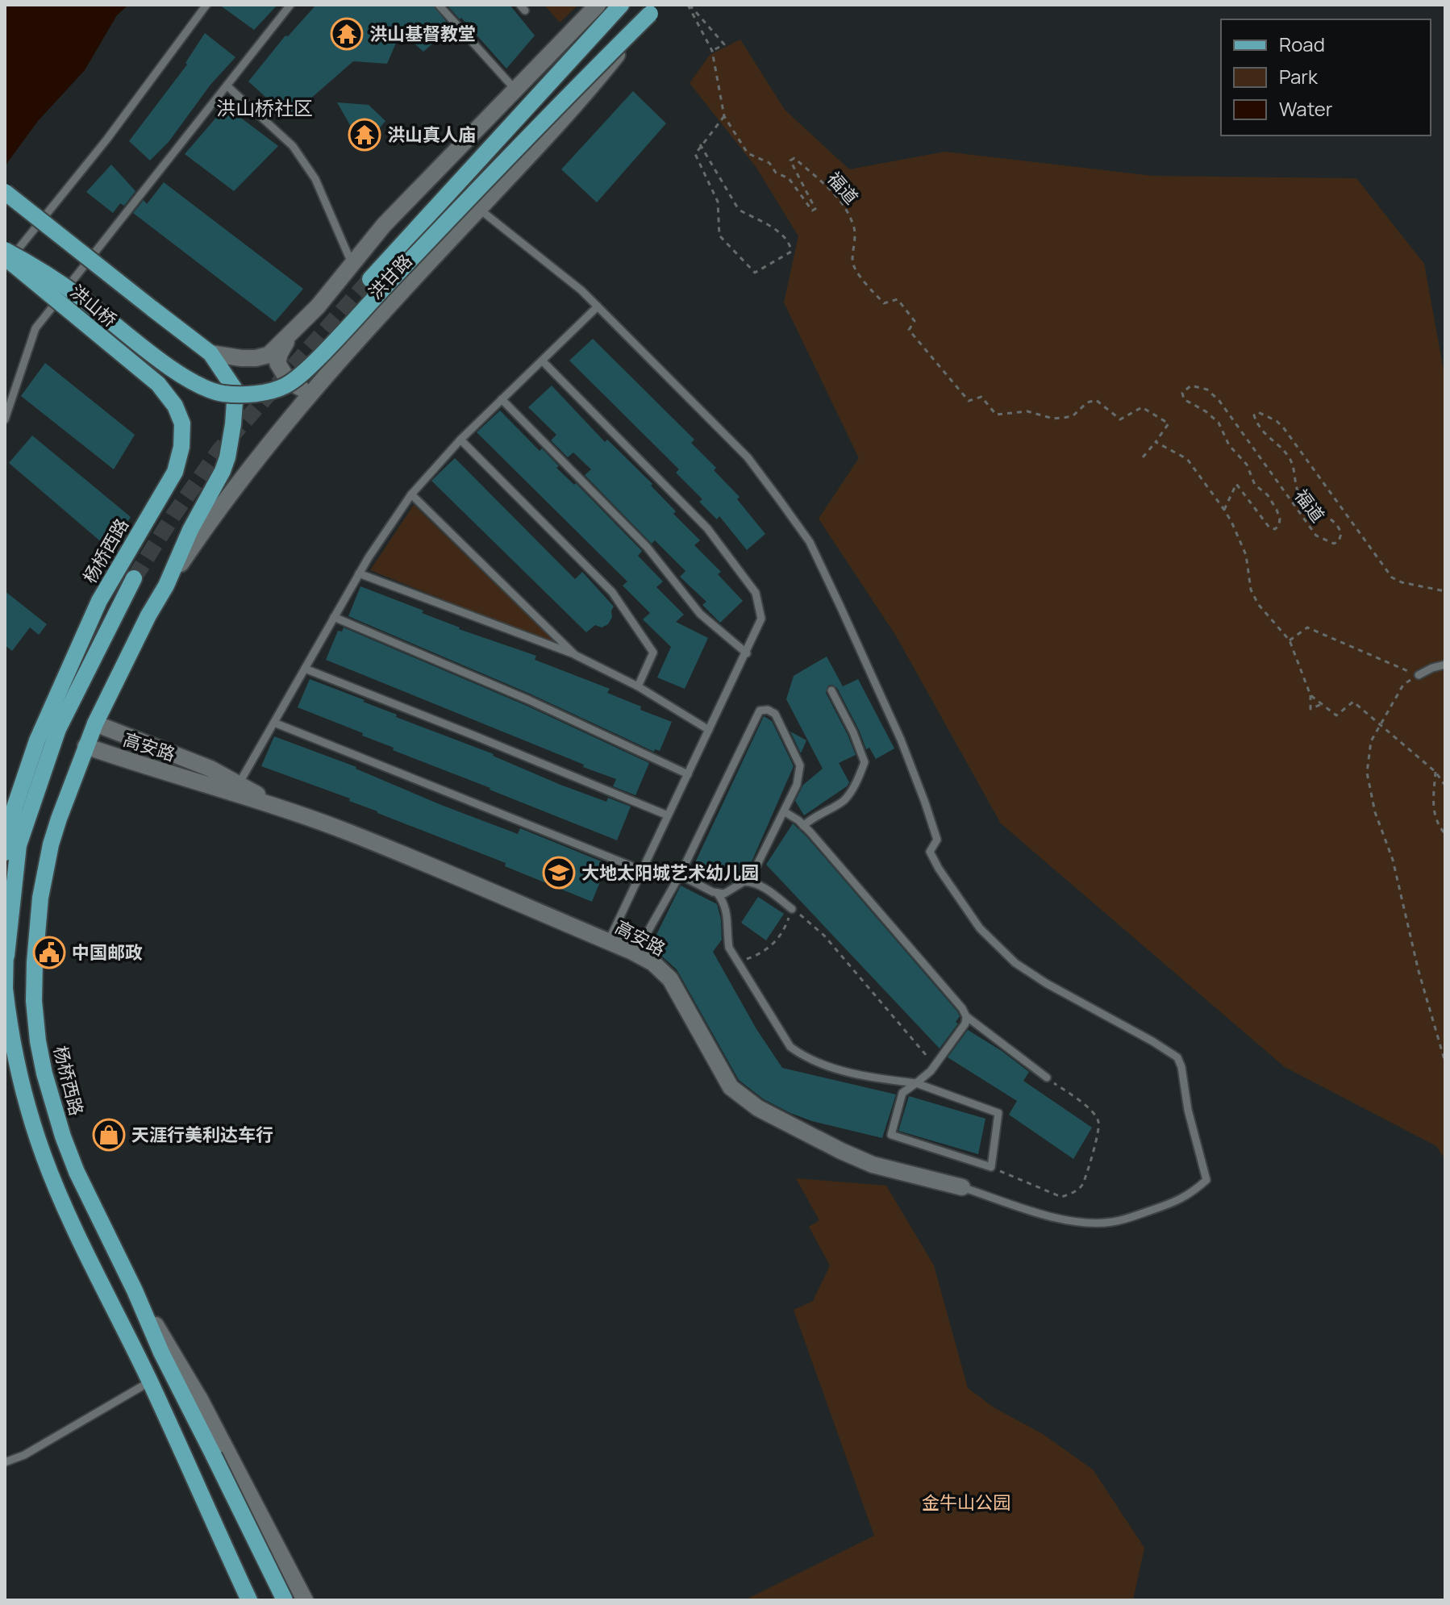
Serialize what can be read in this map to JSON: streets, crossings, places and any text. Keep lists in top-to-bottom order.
{
  "streets": {
    "main road": [
      "洪甘路",
      "洪山桥",
      "杨桥西路",
      "高安路"
    ],
    "path": ["福道"]
  },
  "crossings": [
    ["洪甘路", "洪山桥"],
    ["洪甘路", "杨桥西路"],
    ["洪山桥", "杨桥西路"],
    ["杨桥西路", "高安路"]
  ],
  "districts": ["洪山桥社区"],
  "parks": ["金牛山公园"],
  "places": {
    "temple": ["洪山基督教堂", "洪山真人庙"],
    "school or university": ["大地太阳城艺术幼儿园"],
    "public building": ["中国邮政"],
    "shop": ["天涯行美利达车行"]
  },
  "legend": ["Road", "Park", "Water"]
}
